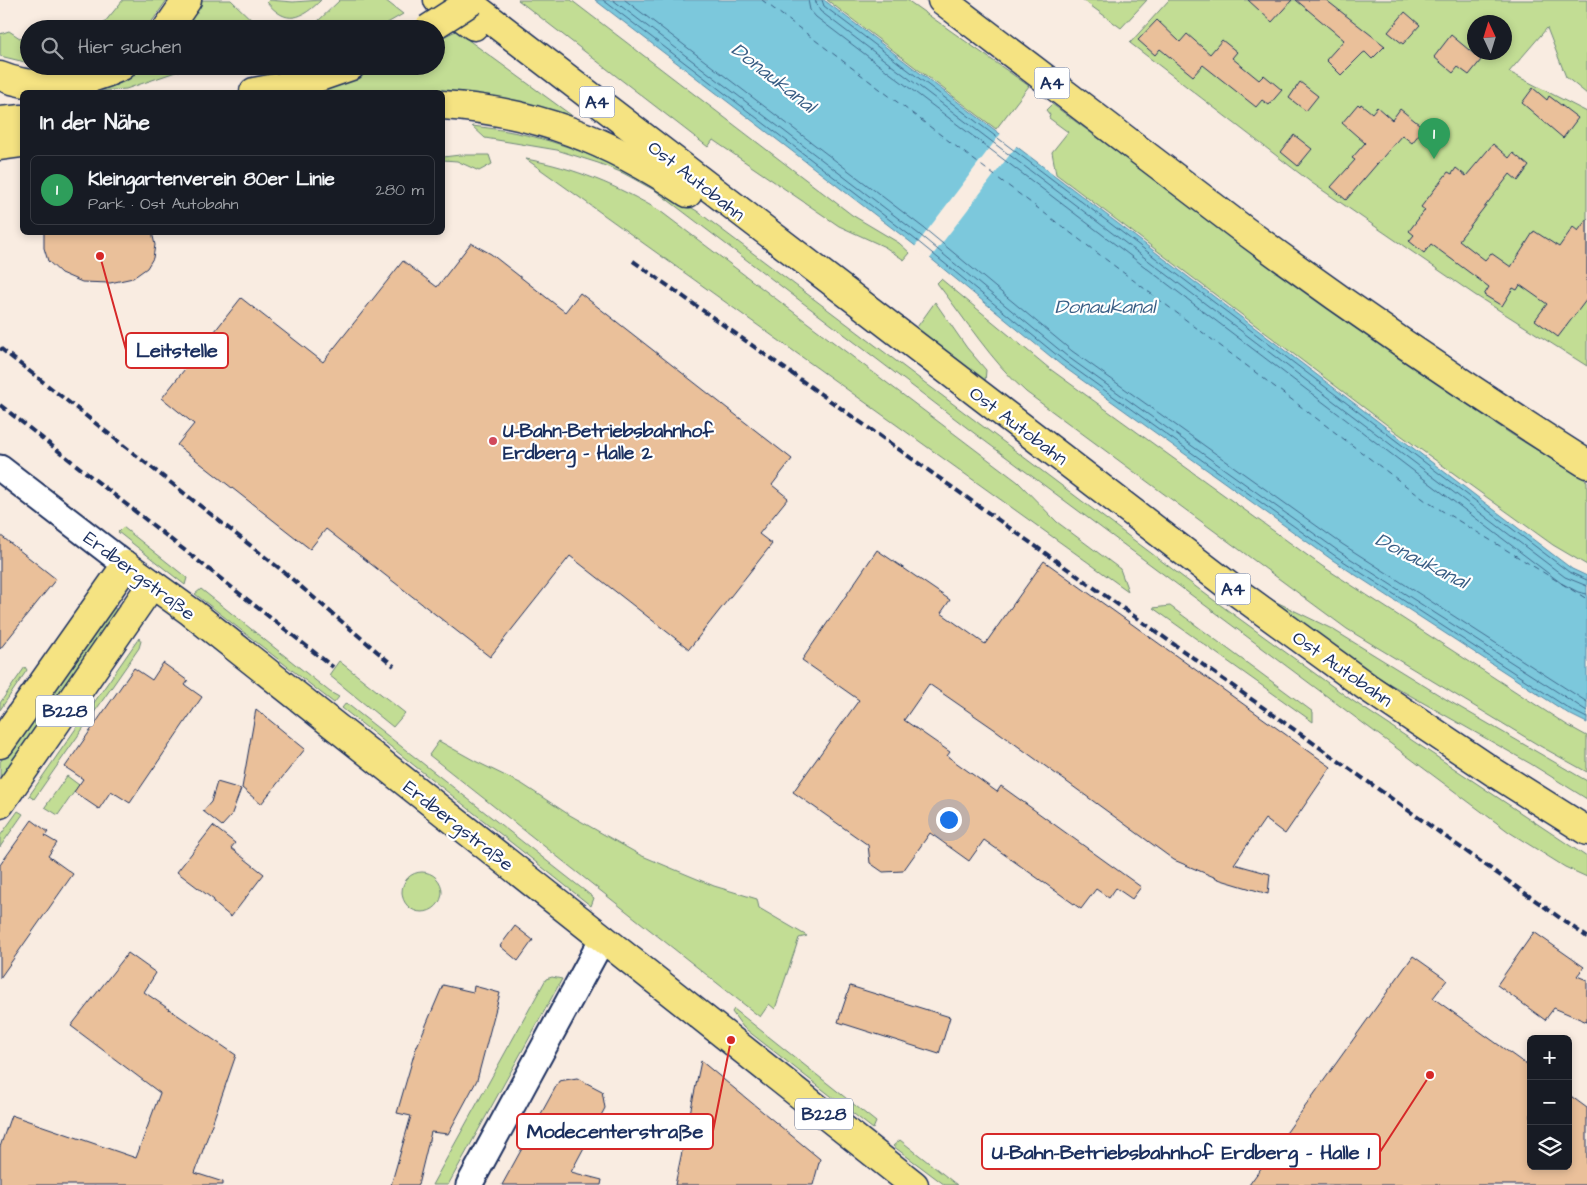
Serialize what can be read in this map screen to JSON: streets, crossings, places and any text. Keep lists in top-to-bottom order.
{
  "streets": {
    "main road": [
      "A4",
      "Ost Autobahn",
      "Erdbergstraße",
      "B228"
    ]
  },
  "crossings": [
    ["Erdbergstraße", "B228"]
  ],
  "water": ["Donaukanal"],
  "places": [
    "Leitstelle",
    "U-Bahn-Betriebsbahnhof Erdberg - Halle 2",
    "Modecenterstraße",
    "U-Bahn-Betriebsbahnhof Erdberg - Halle 1"
  ],
  "north": "top",
  "page": {
    "search": "Hier suchen",
    "heading": "In der Nähe",
    "pins": "1",
    "list": [
      {
        "mark": "1",
        "name": "Kleingartenverein 80er Linie",
        "note": "Park · Ost Autobahn",
        "value": "280 m"
      }
    ],
    "map_buttons": ["+", "−"]
  }
}
